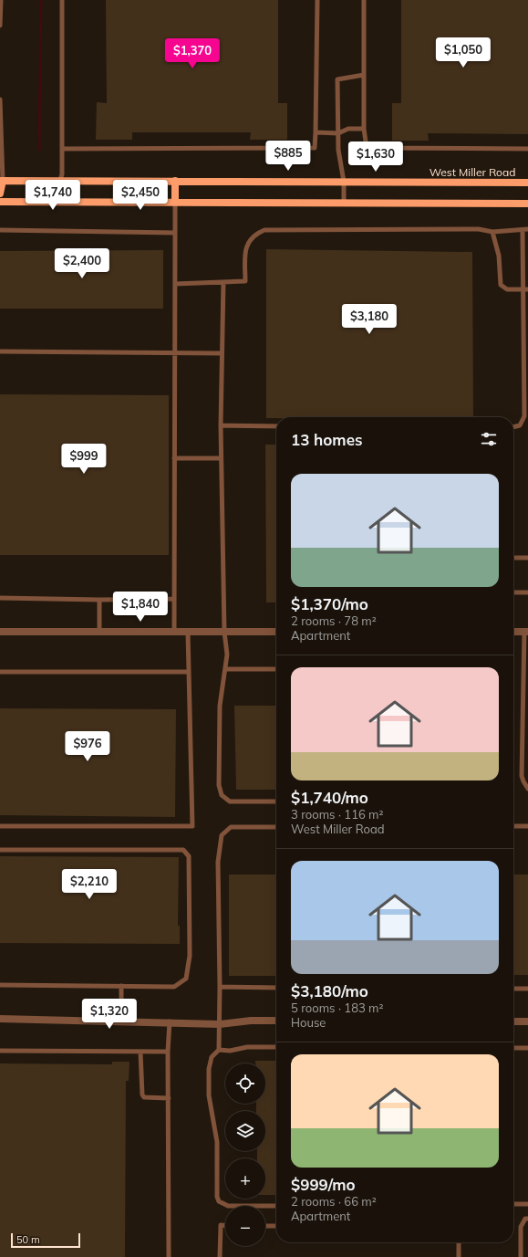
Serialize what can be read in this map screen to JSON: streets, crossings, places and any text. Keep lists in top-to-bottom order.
{
  "streets": {
    "main road": ["West Miller Road"]
  },
  "scale_bar": "50 m",
  "page": {
    "price": [
      "$1,050",
      "$1,370",
      "$885",
      "$1,630",
      "$1,740",
      "$2,450",
      "$2,400",
      "$3,180",
      "$999",
      "$1,840",
      "$976",
      "$2,210",
      "$1,320"
    ],
    "heading": "13 homes",
    "list": [
      {
        "name": "$1,370/mo",
        "note": "2 rooms · 78 m² · Apartment"
      },
      {
        "name": "$1,740/mo",
        "note": "3 rooms · 116 m² · West Miller Road"
      },
      {
        "name": "$3,180/mo",
        "note": "5 rooms · 183 m² · House"
      },
      {
        "name": "$999/mo",
        "note": "2 rooms · 66 m² · Apartment"
      }
    ],
    "map_buttons": ["+", "−"],
    "scale": "50 m"
  }
}
